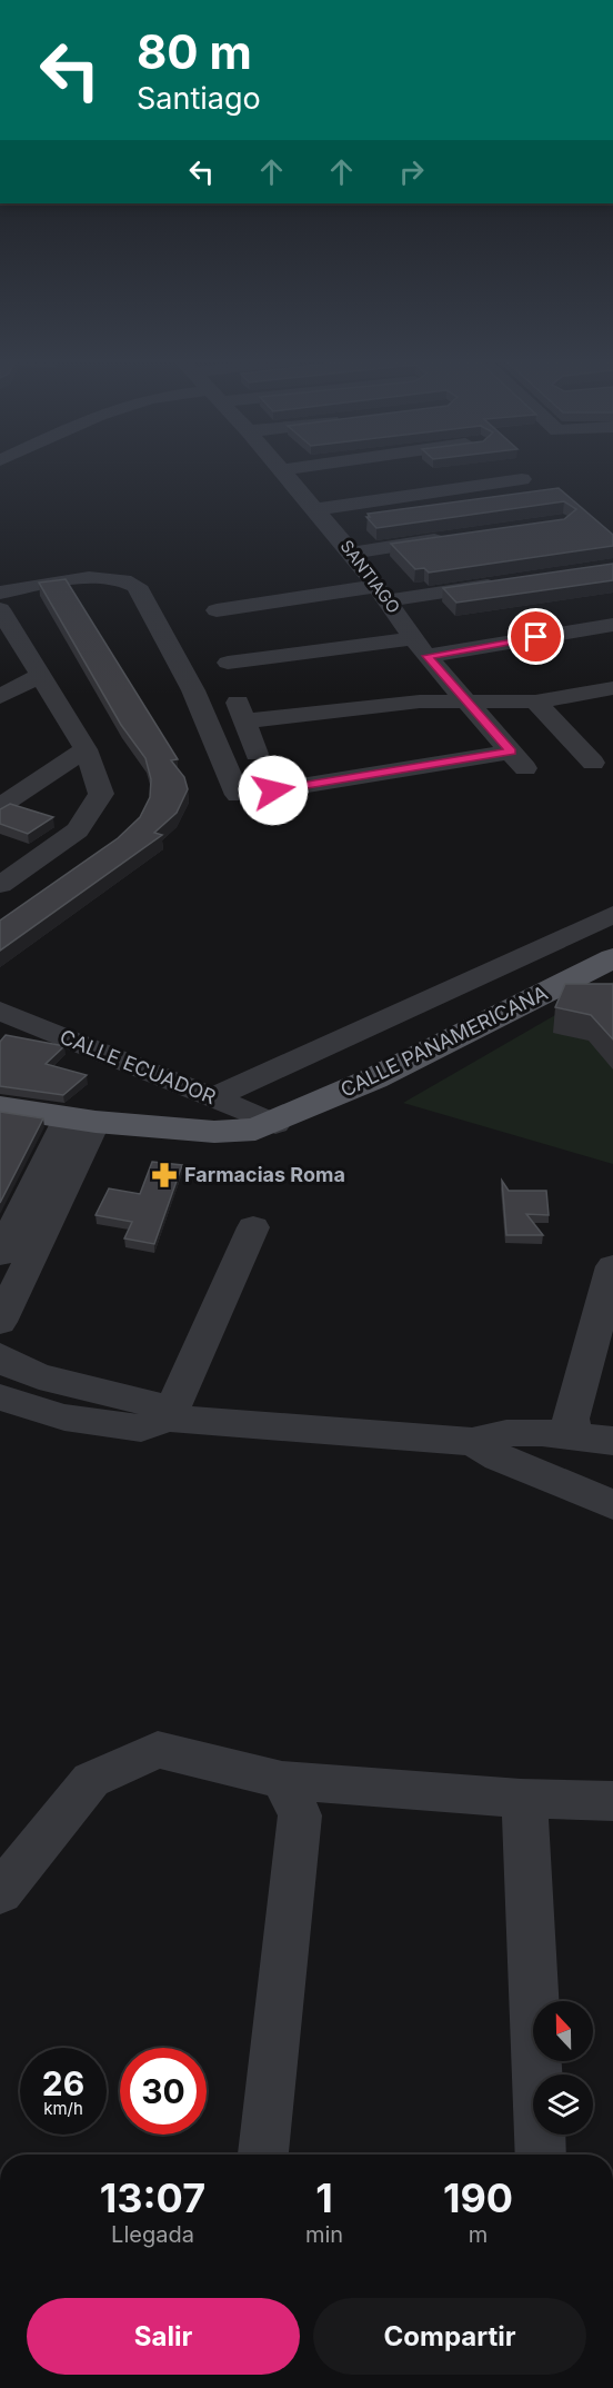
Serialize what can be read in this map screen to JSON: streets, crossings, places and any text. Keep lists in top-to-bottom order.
{
  "streets": {
    "main road": ["CALLE PANAMERICANA"],
    "street": ["SANTIAGO", "CALLE ECUADOR"]
  },
  "crossings": [
    ["CALLE PANAMERICANA", "CALLE ECUADOR"]
  ],
  "places": {
    "pharmacy": ["Farmacias Roma"]
  },
  "north": "top",
  "page": {
    "turn": ["80 m", "Santiago"],
    "speed": "26 km/h",
    "limit": "30",
    "eta": [
      "13:07",
      "Llegada",
      "1",
      "min",
      "190",
      "m"
    ],
    "buttons": ["Salir", "Compartir"]
  }
}
